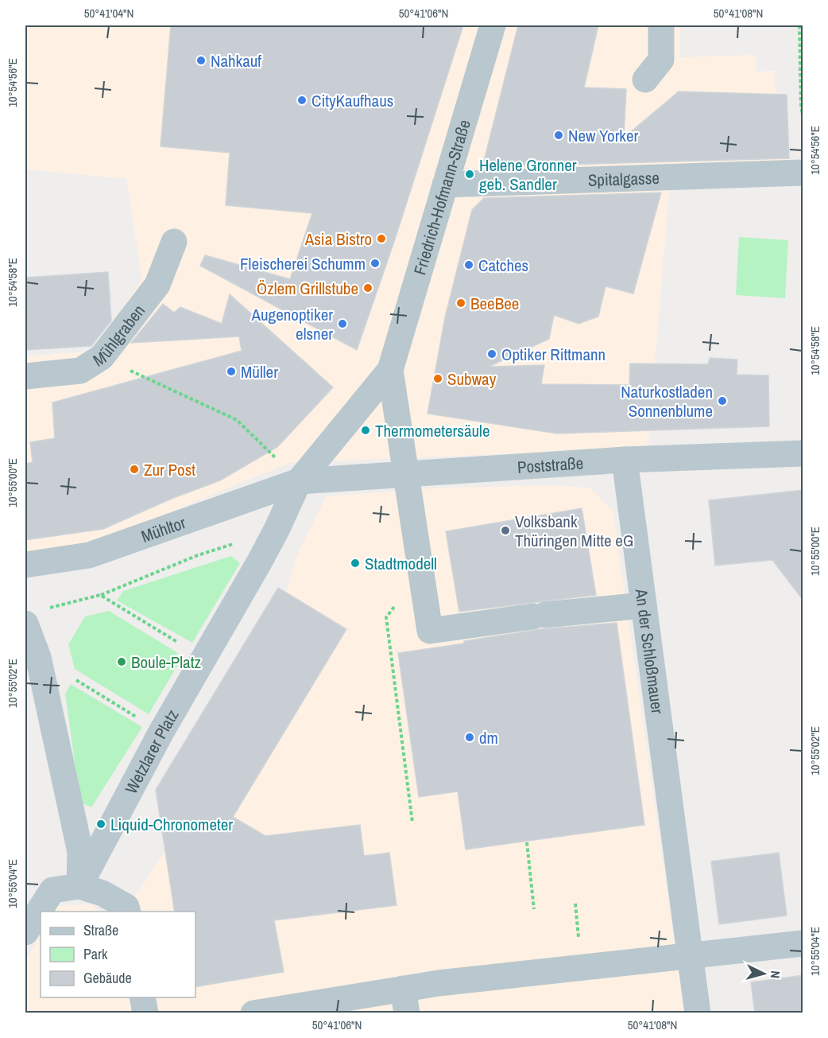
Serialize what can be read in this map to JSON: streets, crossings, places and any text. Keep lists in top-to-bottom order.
{
  "streets": {
    "street": [
      "Spitalgasse",
      "Friedrich-Hofmann-Straße",
      "Mühlgraben",
      "Poststraße",
      "Mühltor",
      "An der Schloßmauer",
      "Wetzlarer Platz"
    ]
  },
  "crossings": [
    ["Spitalgasse", "Friedrich-Hofmann-Straße"],
    ["Friedrich-Hofmann-Straße", "Poststraße"],
    ["Friedrich-Hofmann-Straße", "Mühltor"],
    ["Friedrich-Hofmann-Straße", "An der Schloßmauer"],
    ["Friedrich-Hofmann-Straße", "Wetzlarer Platz"],
    ["Poststraße", "Mühltor"],
    ["Poststraße", "An der Schloßmauer"],
    ["Poststraße", "Wetzlarer Platz"],
    ["Mühltor", "Wetzlarer Platz"]
  ],
  "places": [
    "Nahkauf",
    "CityKaufhaus",
    "New Yorker",
    "Helene Gronner geb. Sandler",
    "Asia Bistro",
    "Fleischerei Schumm",
    "Catches",
    "Özlem Grillstube",
    "BeeBee",
    "Augenoptiker elsner",
    "Optiker Rittmann",
    "Müller",
    "Subway",
    "Naturkostladen Sonnenblume",
    "Thermometersäule",
    "Zur Post",
    "Volksbank Thüringen Mitte eG",
    "Stadtmodell",
    "Boule-Platz",
    "dm",
    "Liquid-Chronometer"
  ],
  "legend": ["Straße", "Park", "Gebäude"],
  "north": "right",
  "coordinates": [
    "50°41'04\"N",
    "50°41'06\"N",
    "50°41'08\"N",
    "10°54'56\"E",
    "10°54'58\"E",
    "10°55'00\"E",
    "10°55'02\"E",
    "10°55'04\"E"
  ]
}
